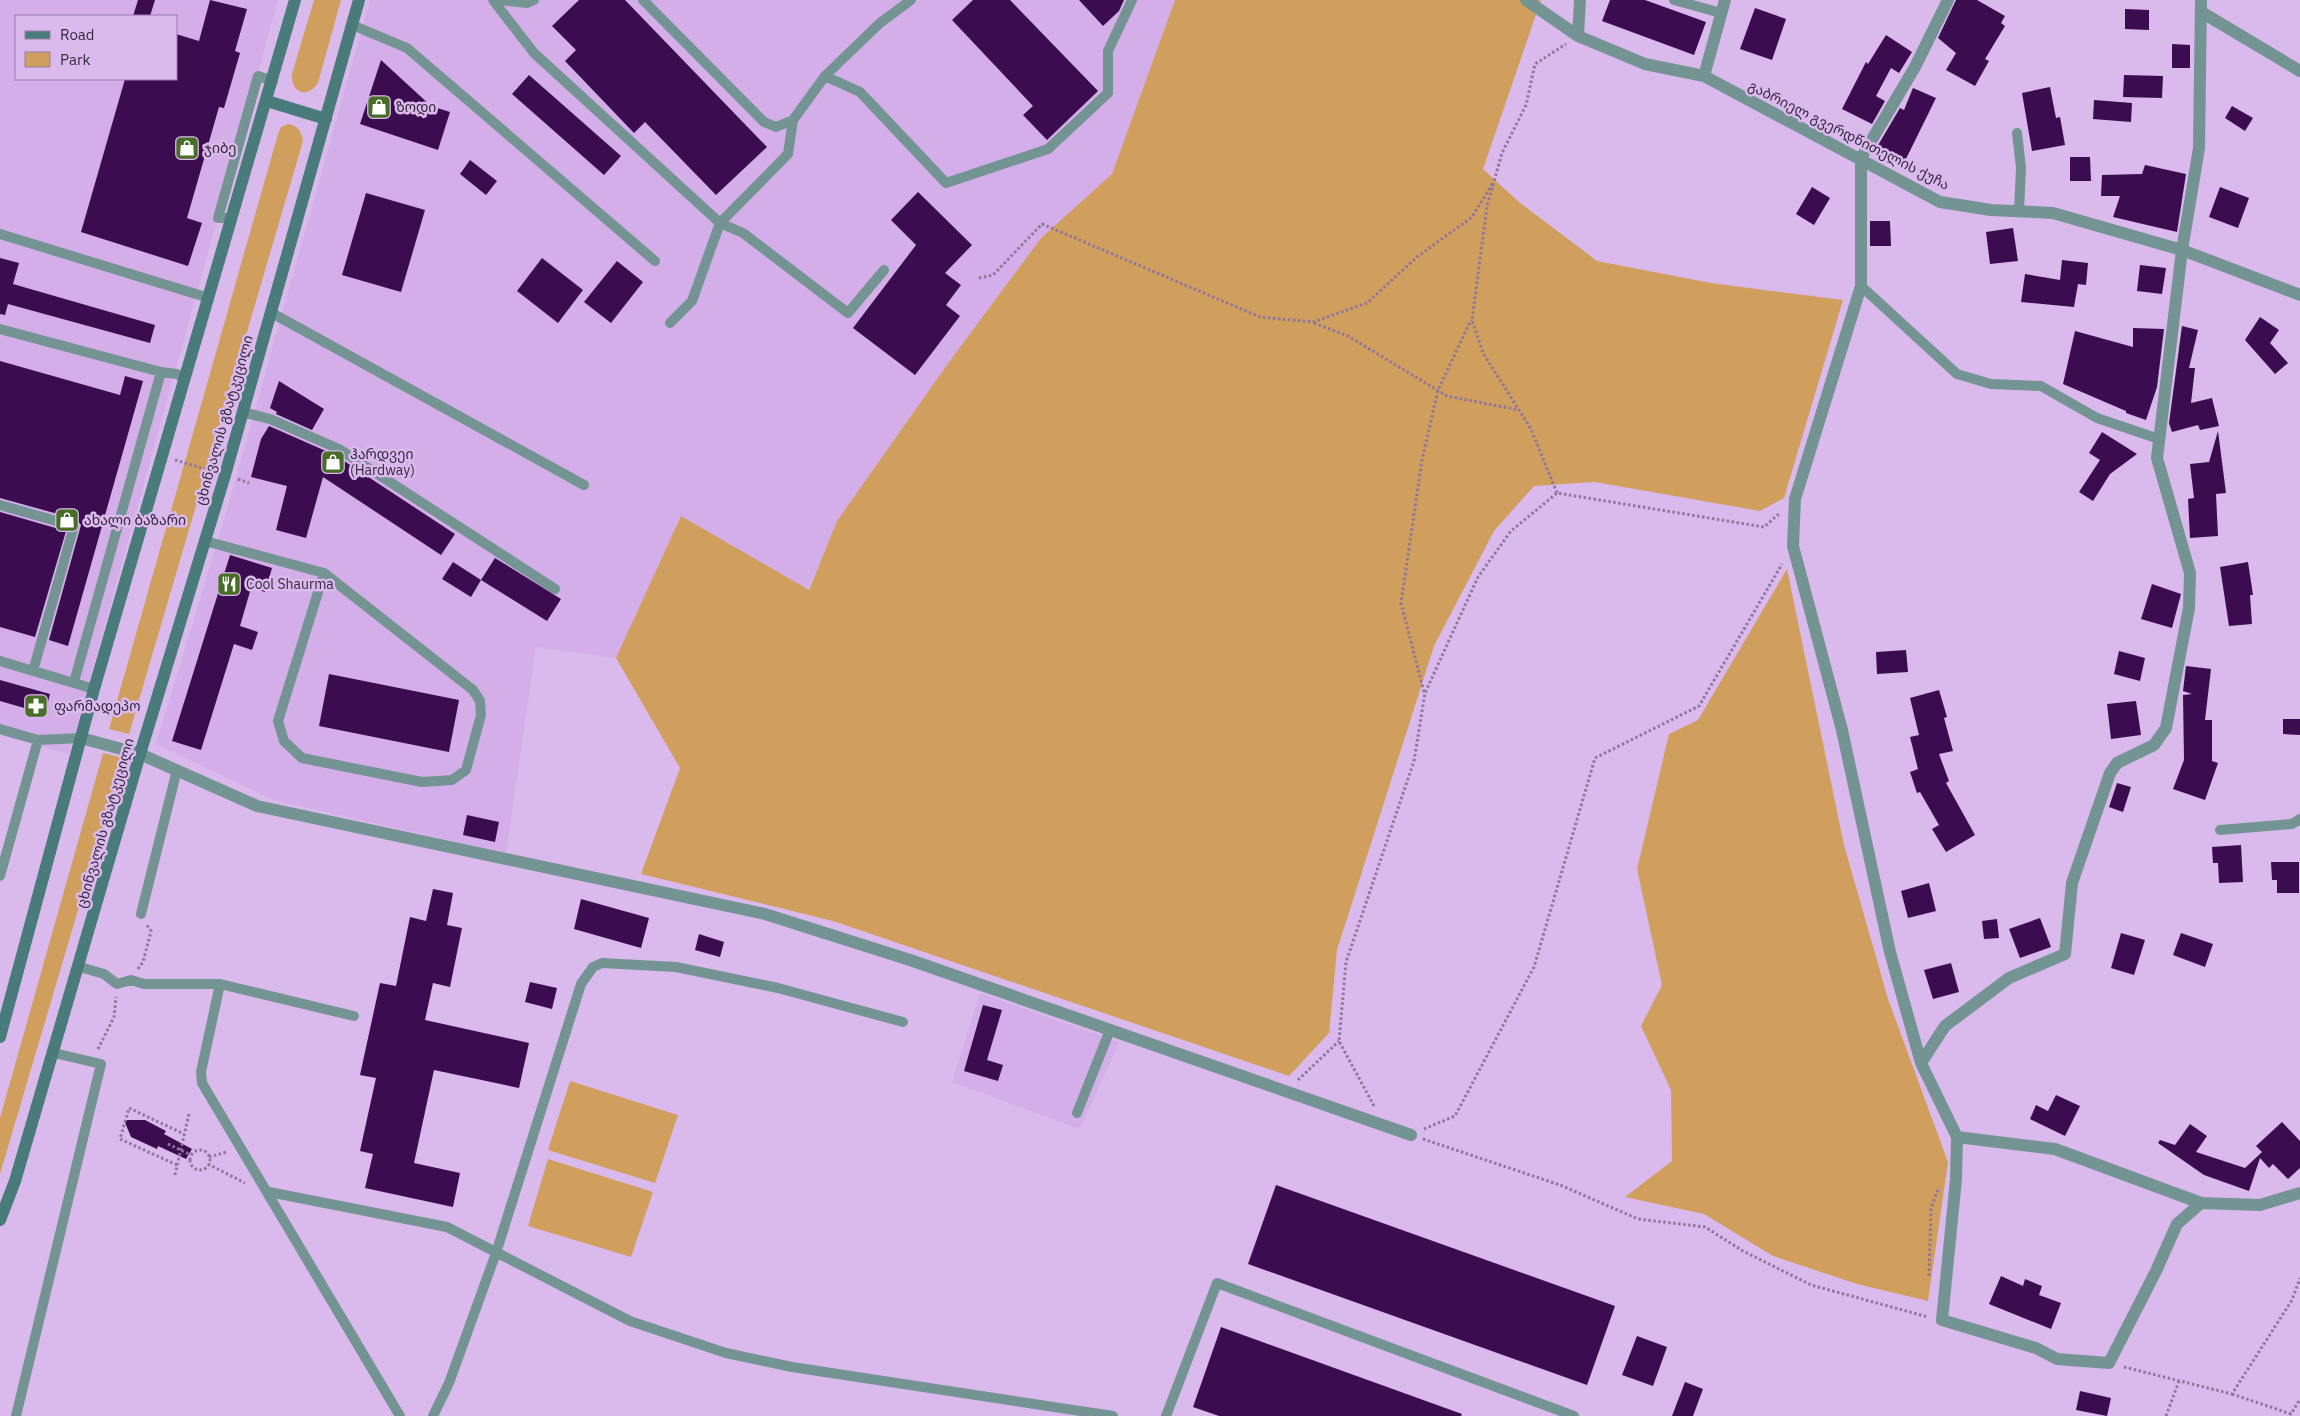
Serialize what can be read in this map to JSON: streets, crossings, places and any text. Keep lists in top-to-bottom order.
{
  "streets": {
    "main road": ["ცხინვალის გზატკეცილი"],
    "street": ["გაბრიელ გვერდწითელის ქუჩა"]
  },
  "places": {
    "shop": [
      "ზოდი",
      "ჯიბე",
      "ჰარდვეი (Hardway)",
      "ახალი ბაზარი"
    ],
    "restaurant": ["Cool Shaurma"],
    "pharmacy": ["ფარმადეპო"]
  },
  "legend": ["Road", "Park"]
}
